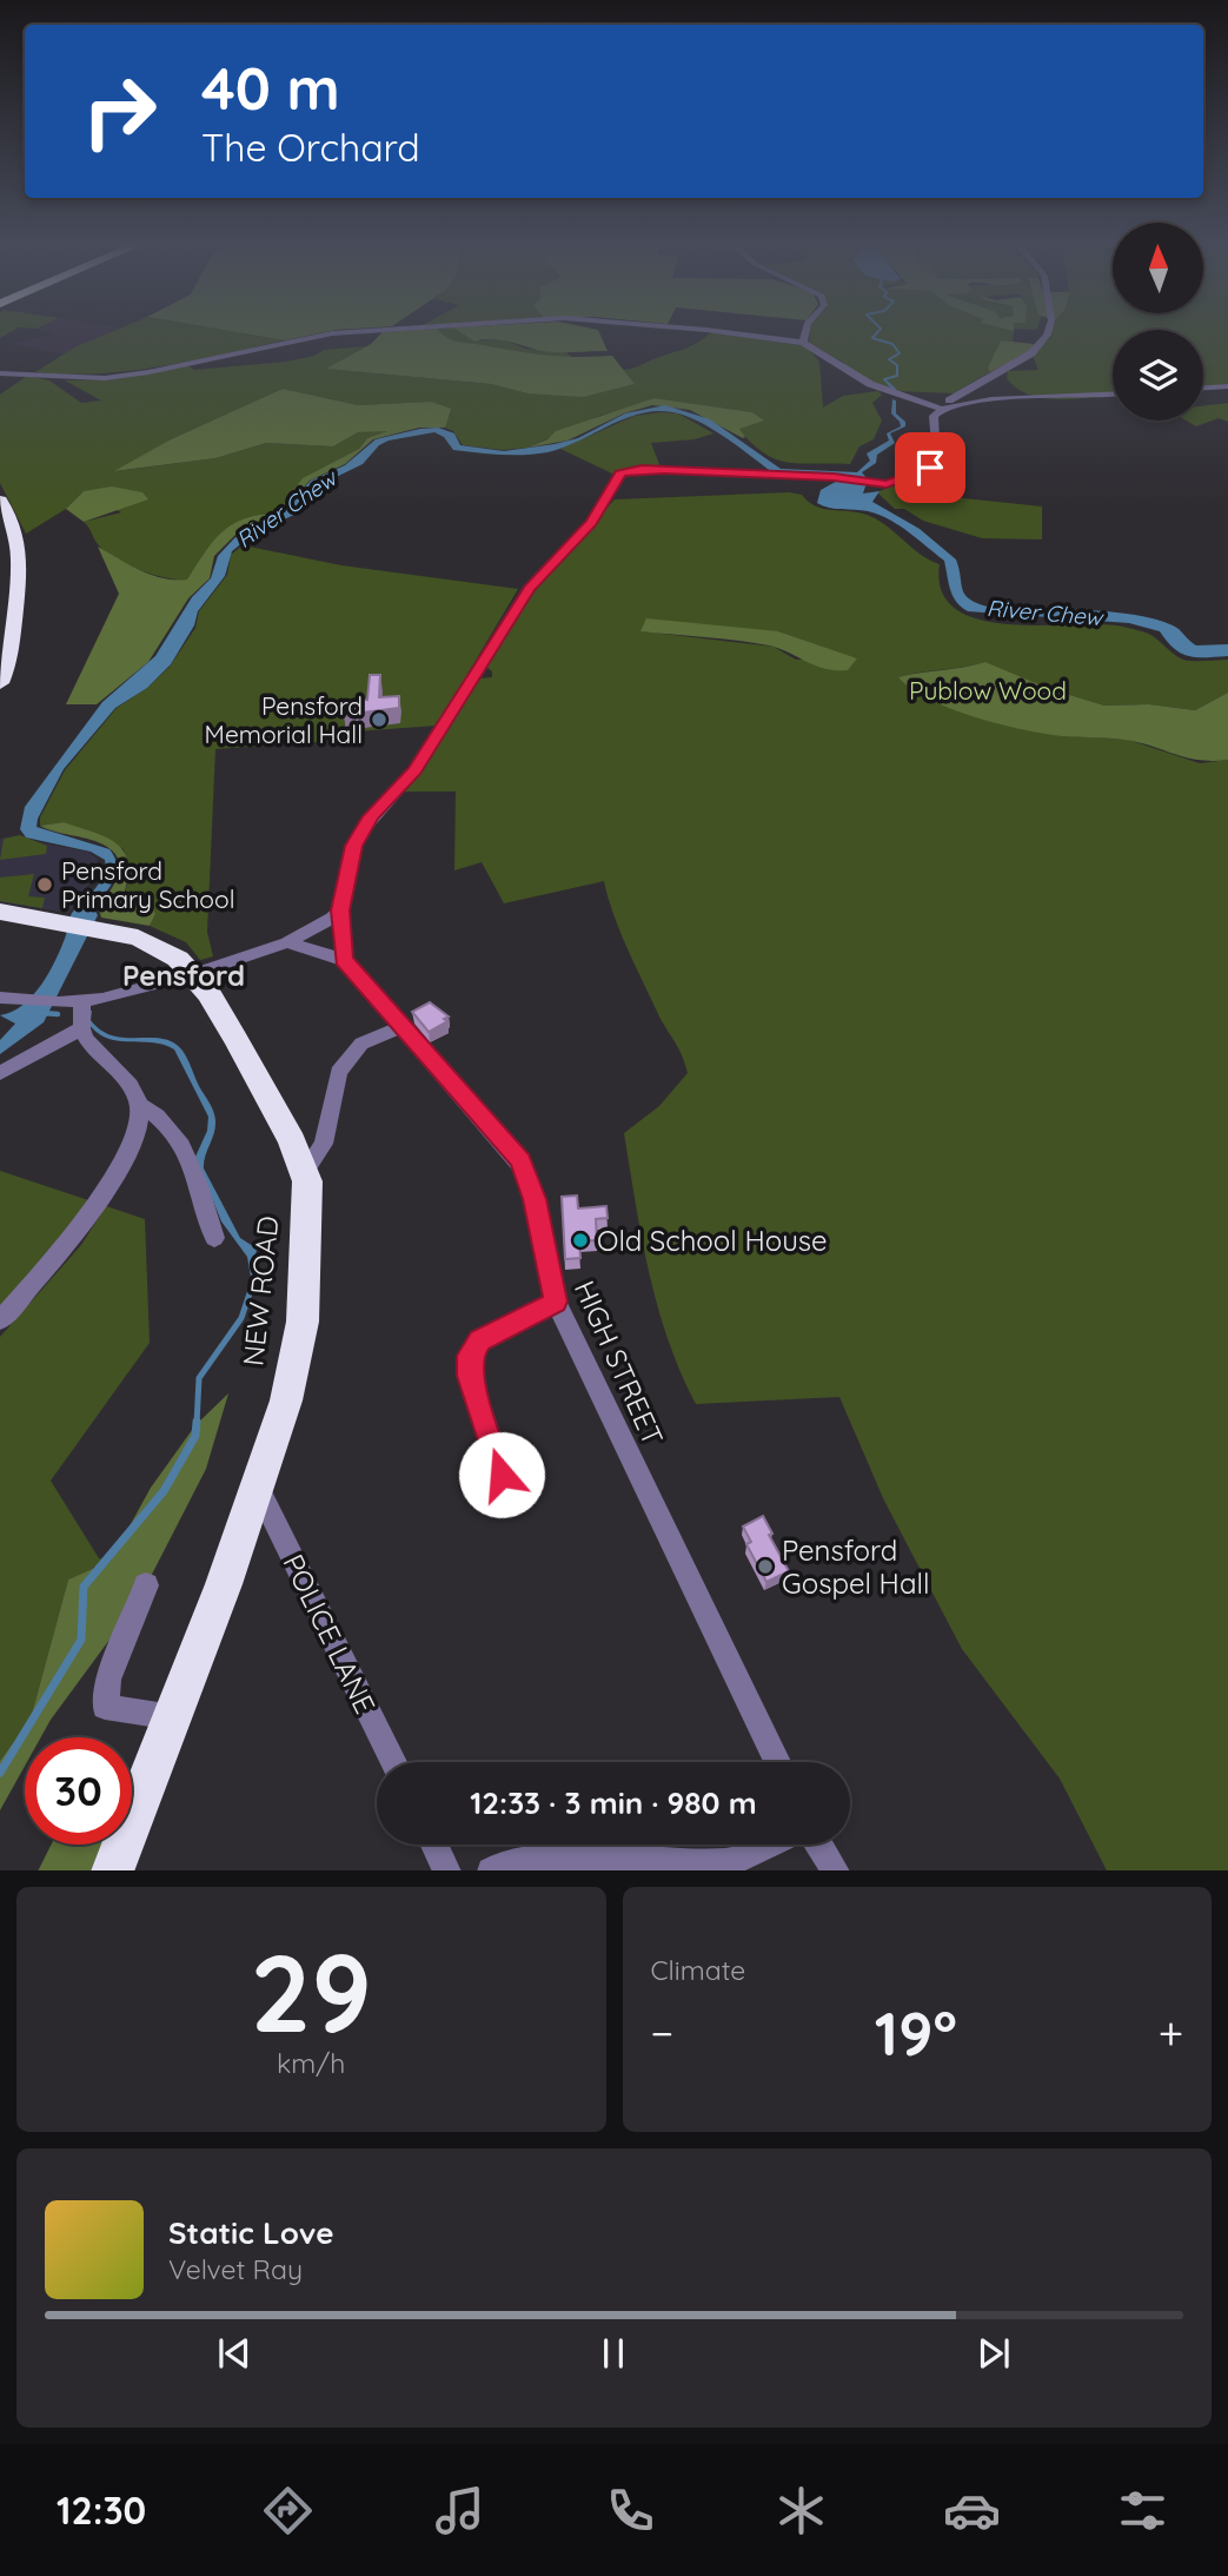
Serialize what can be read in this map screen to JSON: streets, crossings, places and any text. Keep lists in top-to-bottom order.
{
  "streets": {
    "highway": ["NEW ROAD"],
    "street": ["HIGH STREET", "POLICE LANE"]
  },
  "crossings": [
    ["NEW ROAD", "POLICE LANE"]
  ],
  "districts": ["Pensford"],
  "water": ["River Chew"],
  "parks": ["Publow Wood"],
  "places": [
    "Pensford Memorial Hall",
    "Pensford Primary School",
    "Old School House",
    "Pensford Gospel Hall"
  ],
  "north": "top",
  "page": {
    "turn": ["40 m", "The Orchard"],
    "limit": "30",
    "trip": "12:33 · 3 min · 980 m",
    "tile": [
      ["29", "km/h"],
      "Climate"
    ],
    "heat": ["−", "19°", "+"],
    "song": ["Static Love", "Velvet Ray"],
    "tabs": "12:30"
  }
}
